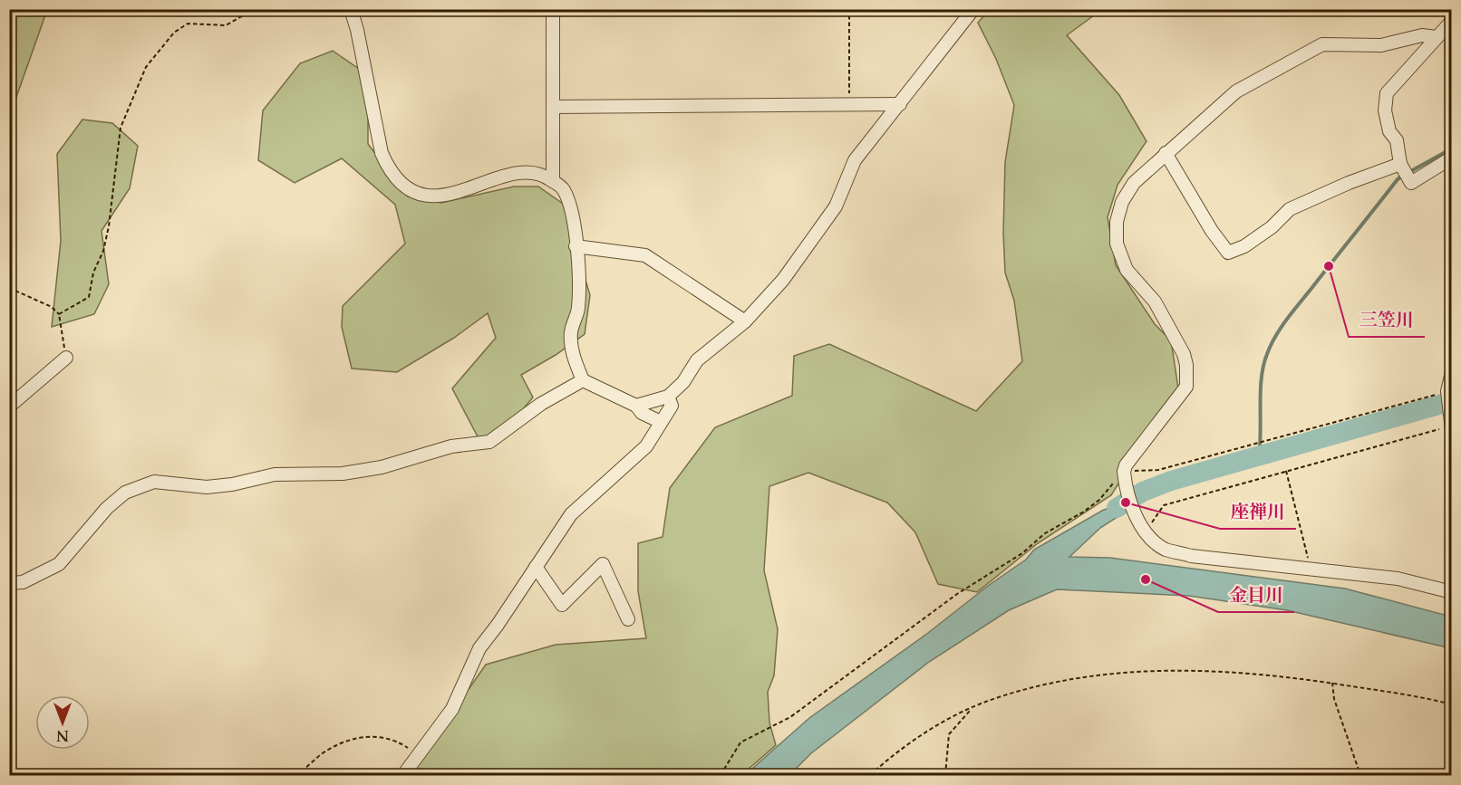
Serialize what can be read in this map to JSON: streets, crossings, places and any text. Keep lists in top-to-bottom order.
{
  "places": ["三笠川", "座禅川", "金目川"],
  "north": "bottom"
}
